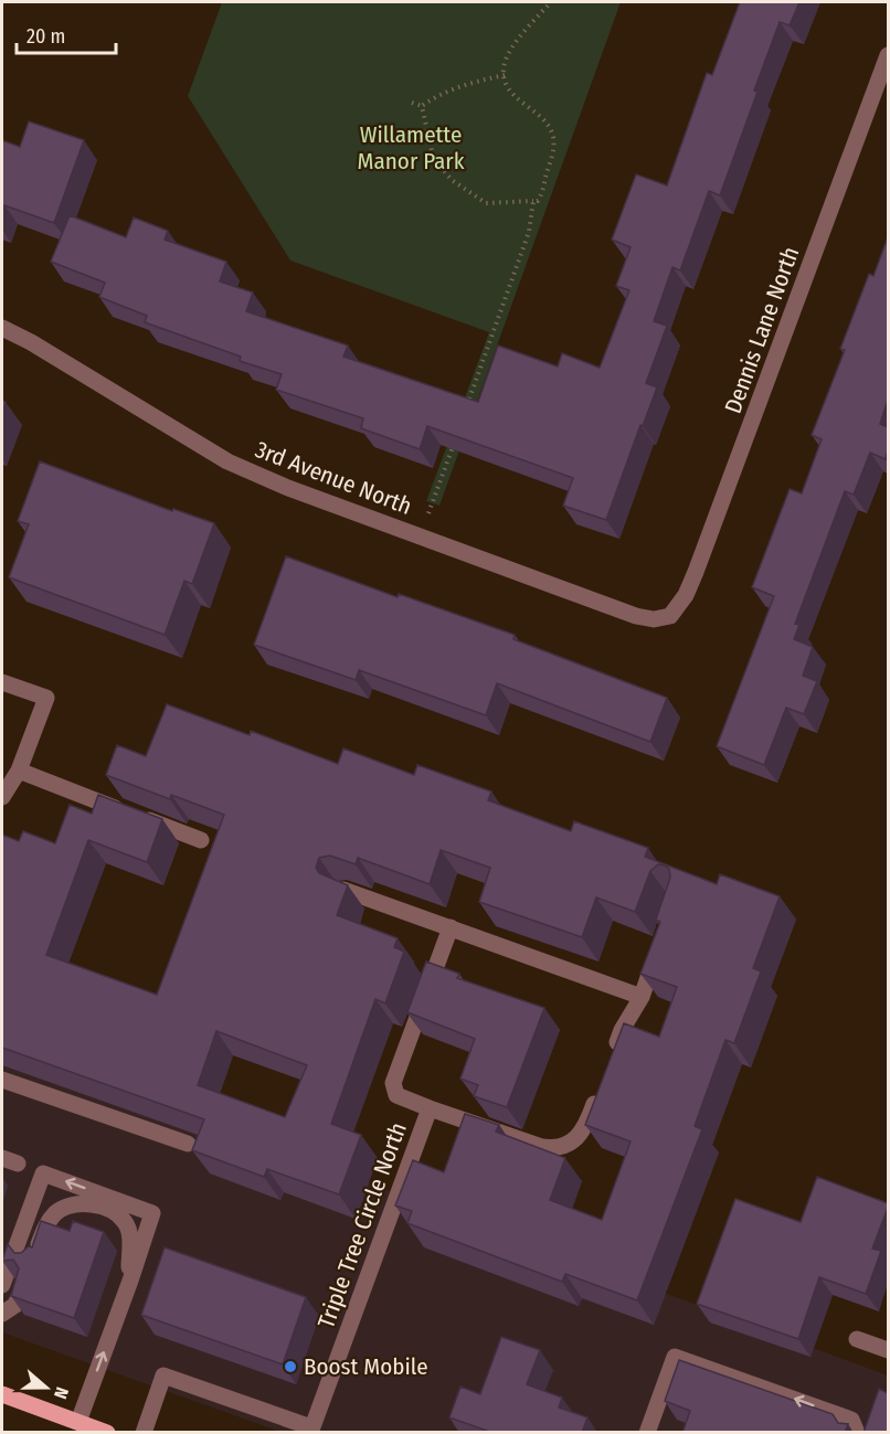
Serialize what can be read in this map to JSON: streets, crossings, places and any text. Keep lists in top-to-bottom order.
{
  "streets": {
    "street": ["Dennis Lane North", "3rd Avenue North", "Triple Tree Circle North"]
  },
  "crossings": [
    ["Dennis Lane North", "3rd Avenue North"]
  ],
  "parks": ["Willamette Manor Park"],
  "places": ["Boost Mobile"],
  "scale_bar": "20 m",
  "north": "right"
}
